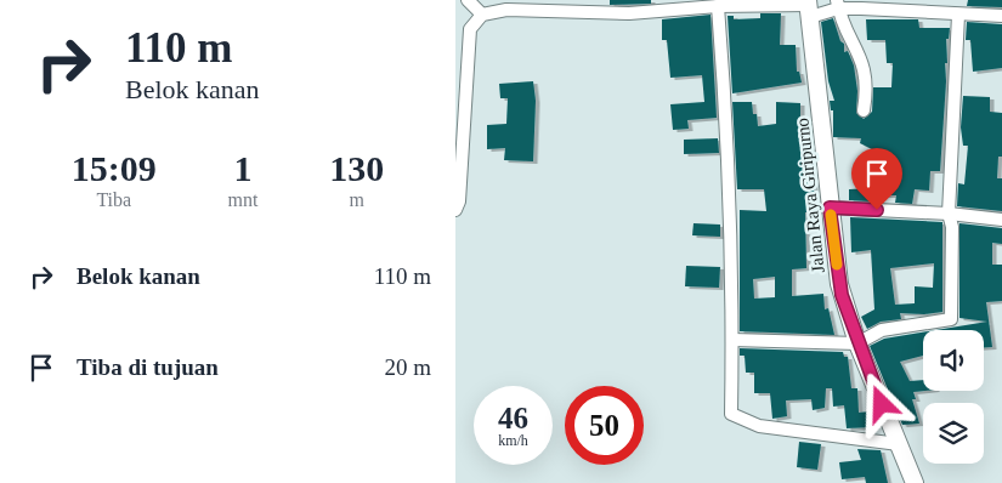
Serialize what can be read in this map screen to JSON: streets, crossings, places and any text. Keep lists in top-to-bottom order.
{
  "streets": {
    "main road": ["Jalan Raya Giripurno"]
  },
  "page": {
    "turn": ["110 m", "Belok kanan"],
    "eta": [
      "15:09",
      "Tiba",
      "1",
      "mnt",
      "130",
      "m"
    ],
    "list": [
      {
        "name": "Belok kanan",
        "value": "110 m"
      },
      {
        "name": "Tiba di tujuan",
        "value": "20 m"
      }
    ],
    "speed": "46 km/h",
    "limit": "50"
  }
}
